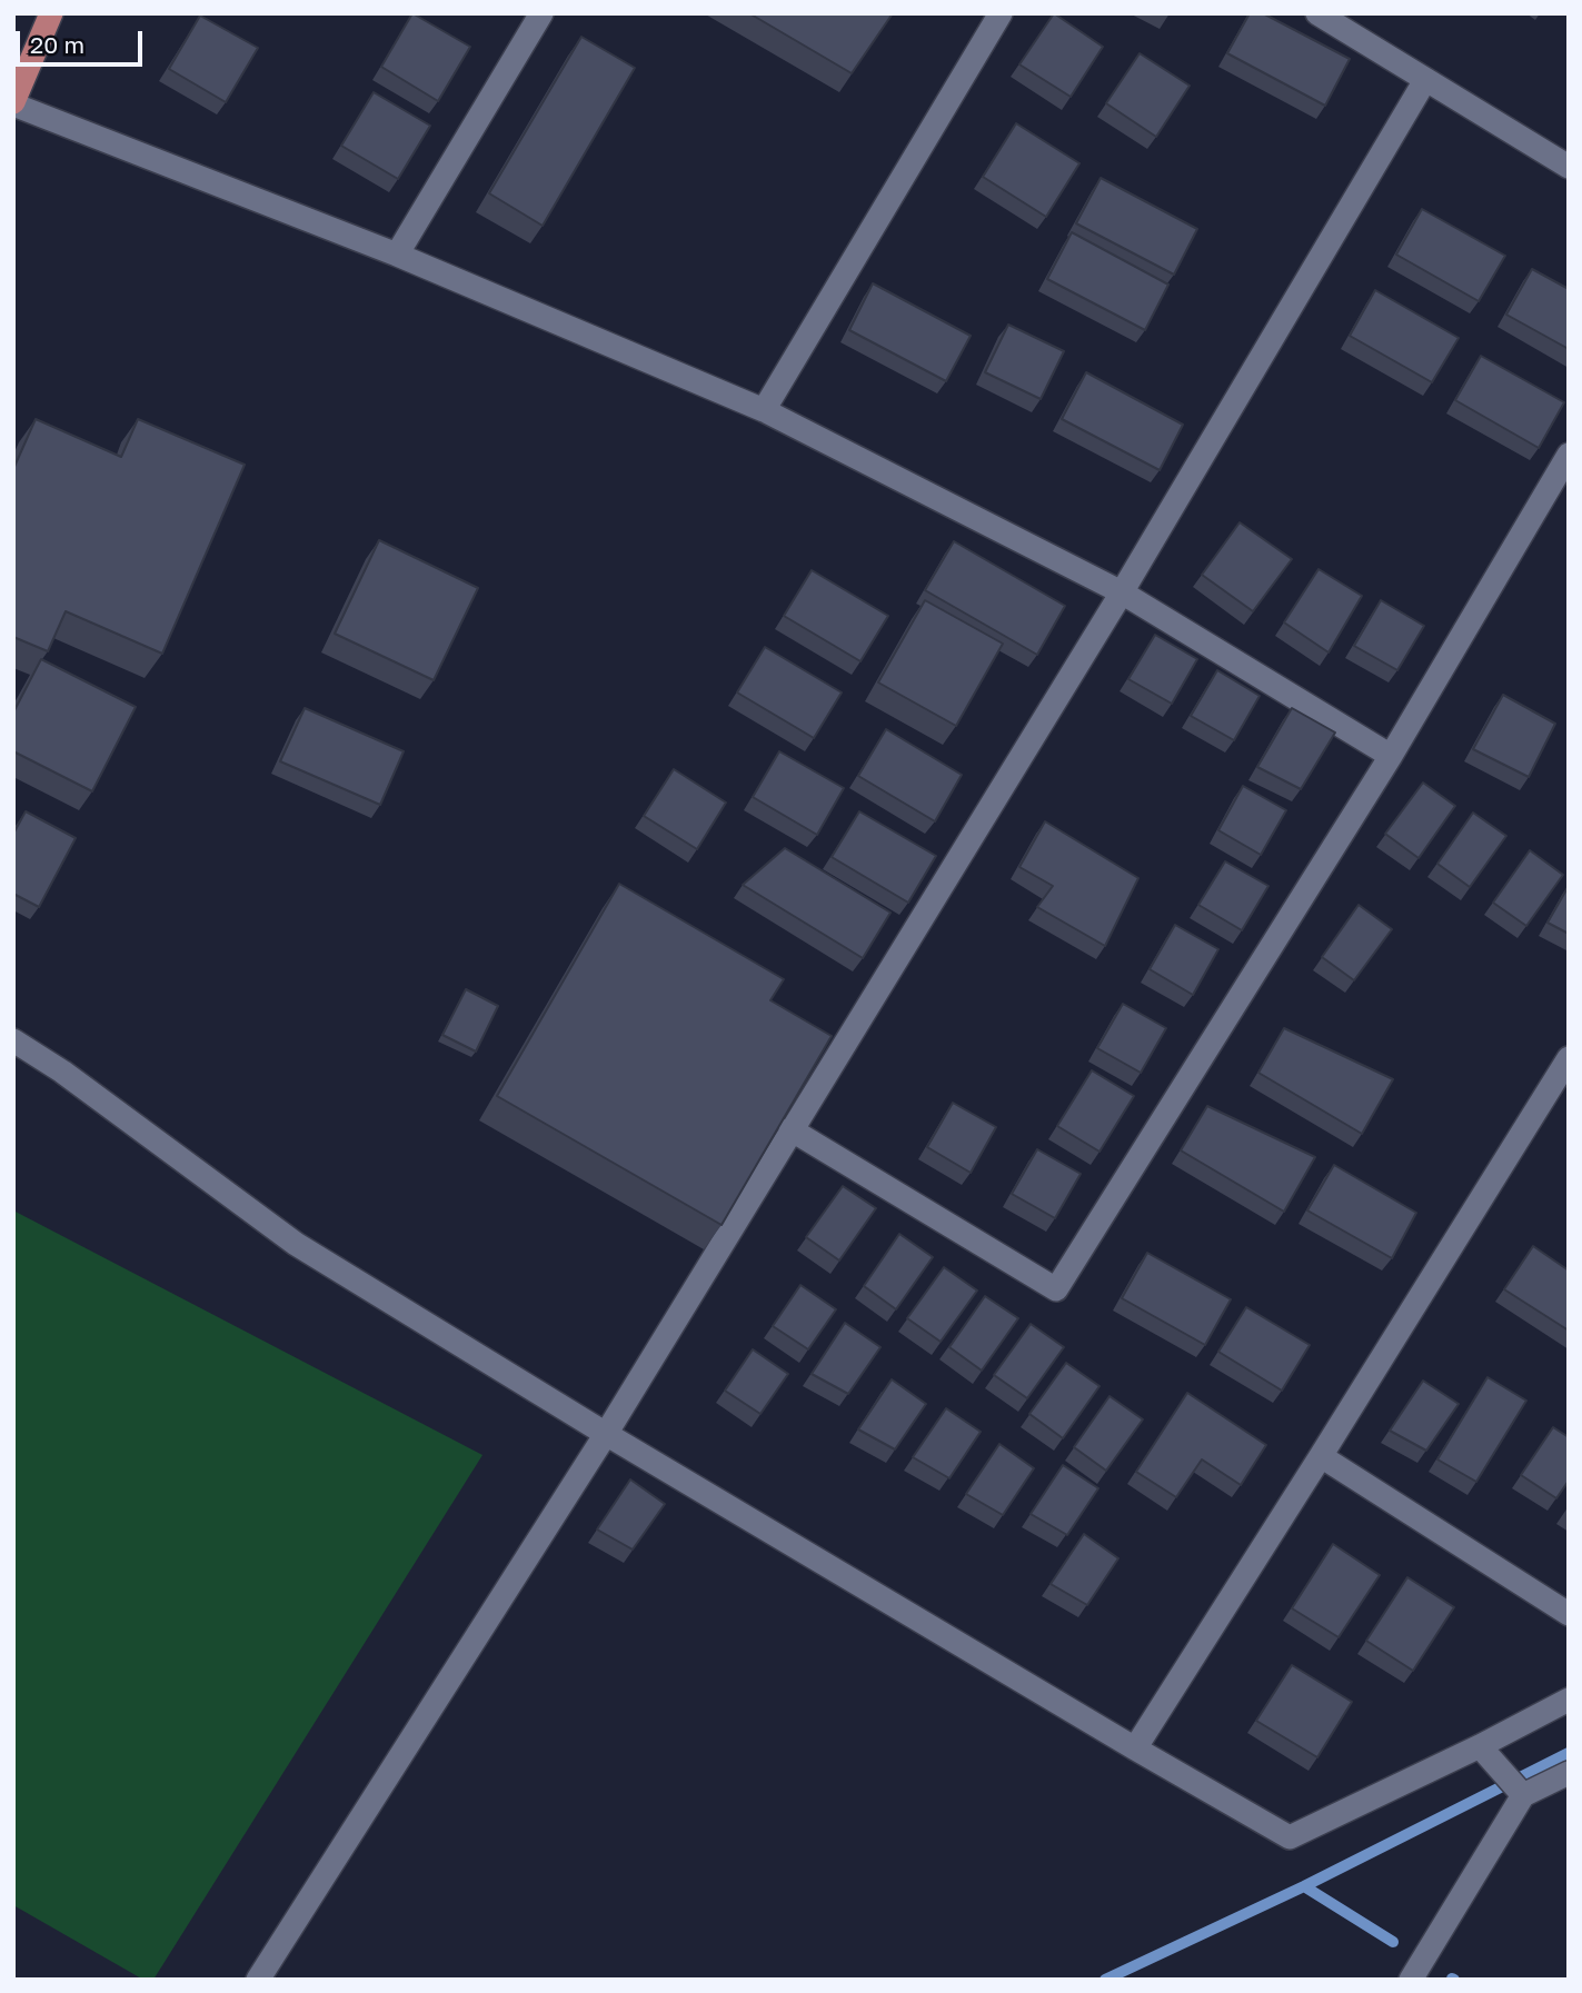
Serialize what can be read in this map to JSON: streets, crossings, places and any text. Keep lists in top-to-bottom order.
{
  "scale_bar": "20 m"
}
